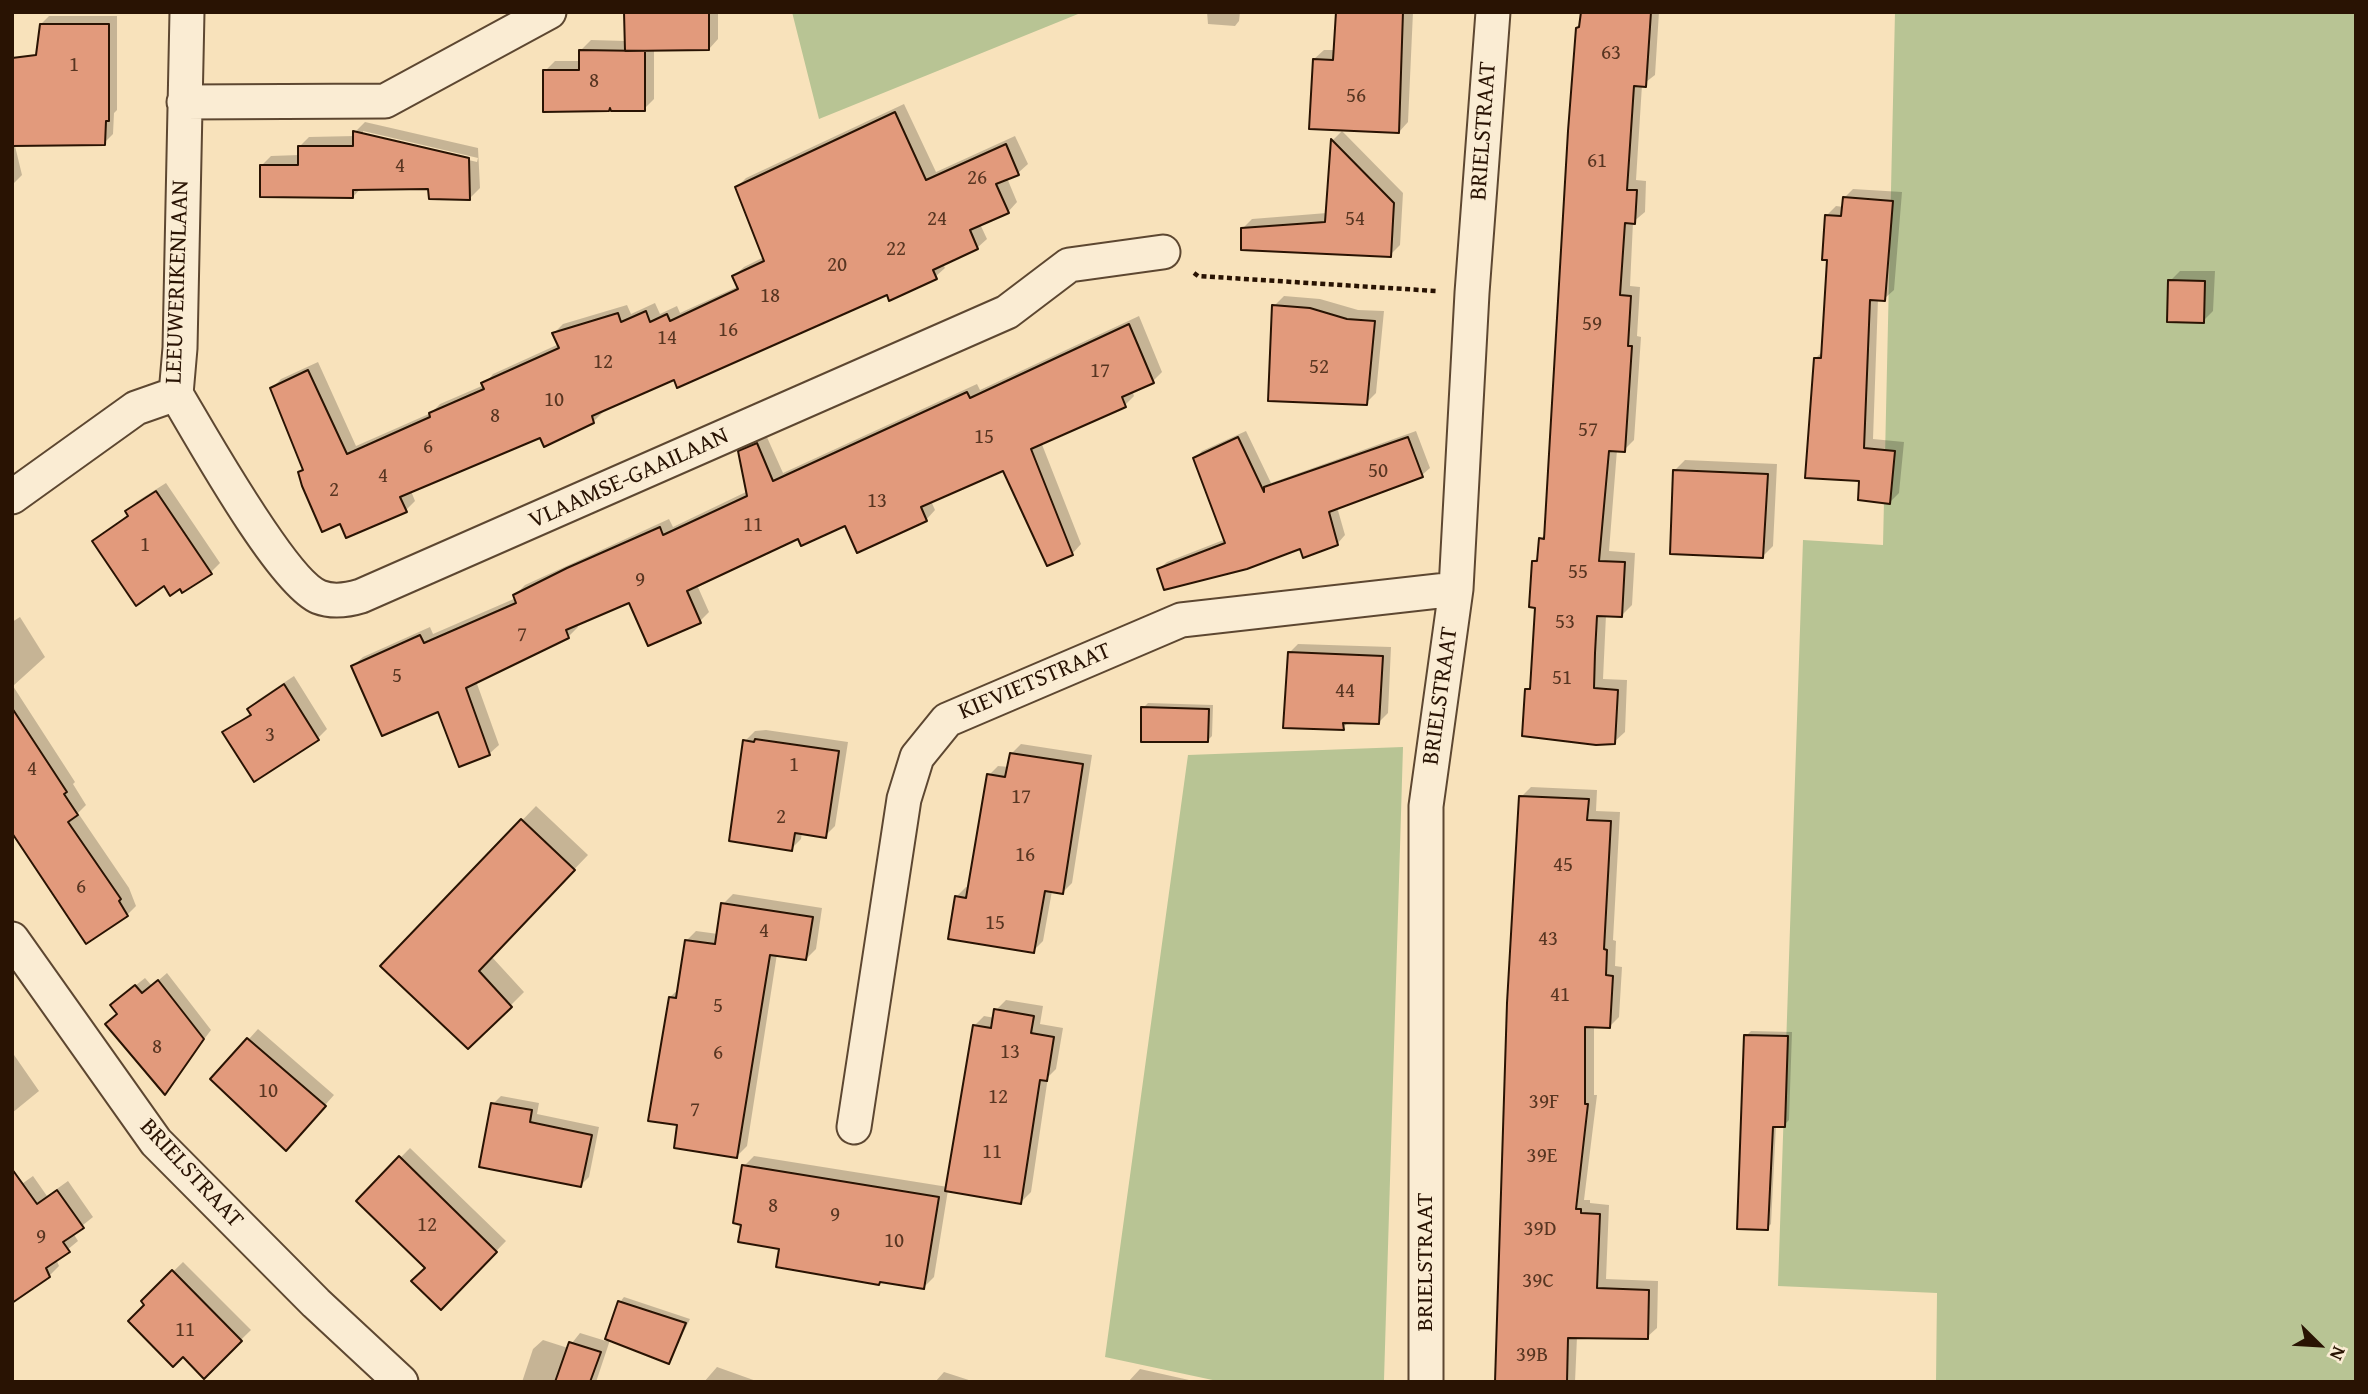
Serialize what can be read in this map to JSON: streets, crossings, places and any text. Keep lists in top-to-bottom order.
{
  "streets": {
    "street": [
      "BRIELSTRAAT",
      "LEEUWERIKENLAAN",
      "VLAAMSE-GAAILAAN",
      "KIEVIETSTRAAT"
    ]
  },
  "crossings": [
    ["BRIELSTRAAT", "KIEVIETSTRAAT"],
    ["LEEUWERIKENLAAN", "VLAAMSE-GAAILAAN"]
  ],
  "house_numbers": [
    "63",
    "1",
    "8",
    "56",
    "61",
    "4",
    "26",
    "24",
    "54",
    "22",
    "20",
    "18",
    "59",
    "16",
    "14",
    "12",
    "52",
    "17",
    "10",
    "8",
    "57",
    "15",
    "6",
    "50",
    "4",
    "2",
    "13",
    "11",
    "1",
    "55",
    "9",
    "53",
    "7",
    "5",
    "51",
    "44",
    "3",
    "1",
    "4",
    "17",
    "2",
    "16",
    "45",
    "6",
    "15",
    "4",
    "43",
    "41",
    "5",
    "8",
    "13",
    "6",
    "10",
    "12",
    "39F",
    "7",
    "11",
    "39E",
    "8",
    "9",
    "12",
    "39D",
    "9",
    "10",
    "39C",
    "11",
    "39B"
  ],
  "north": "bottom right"
}
